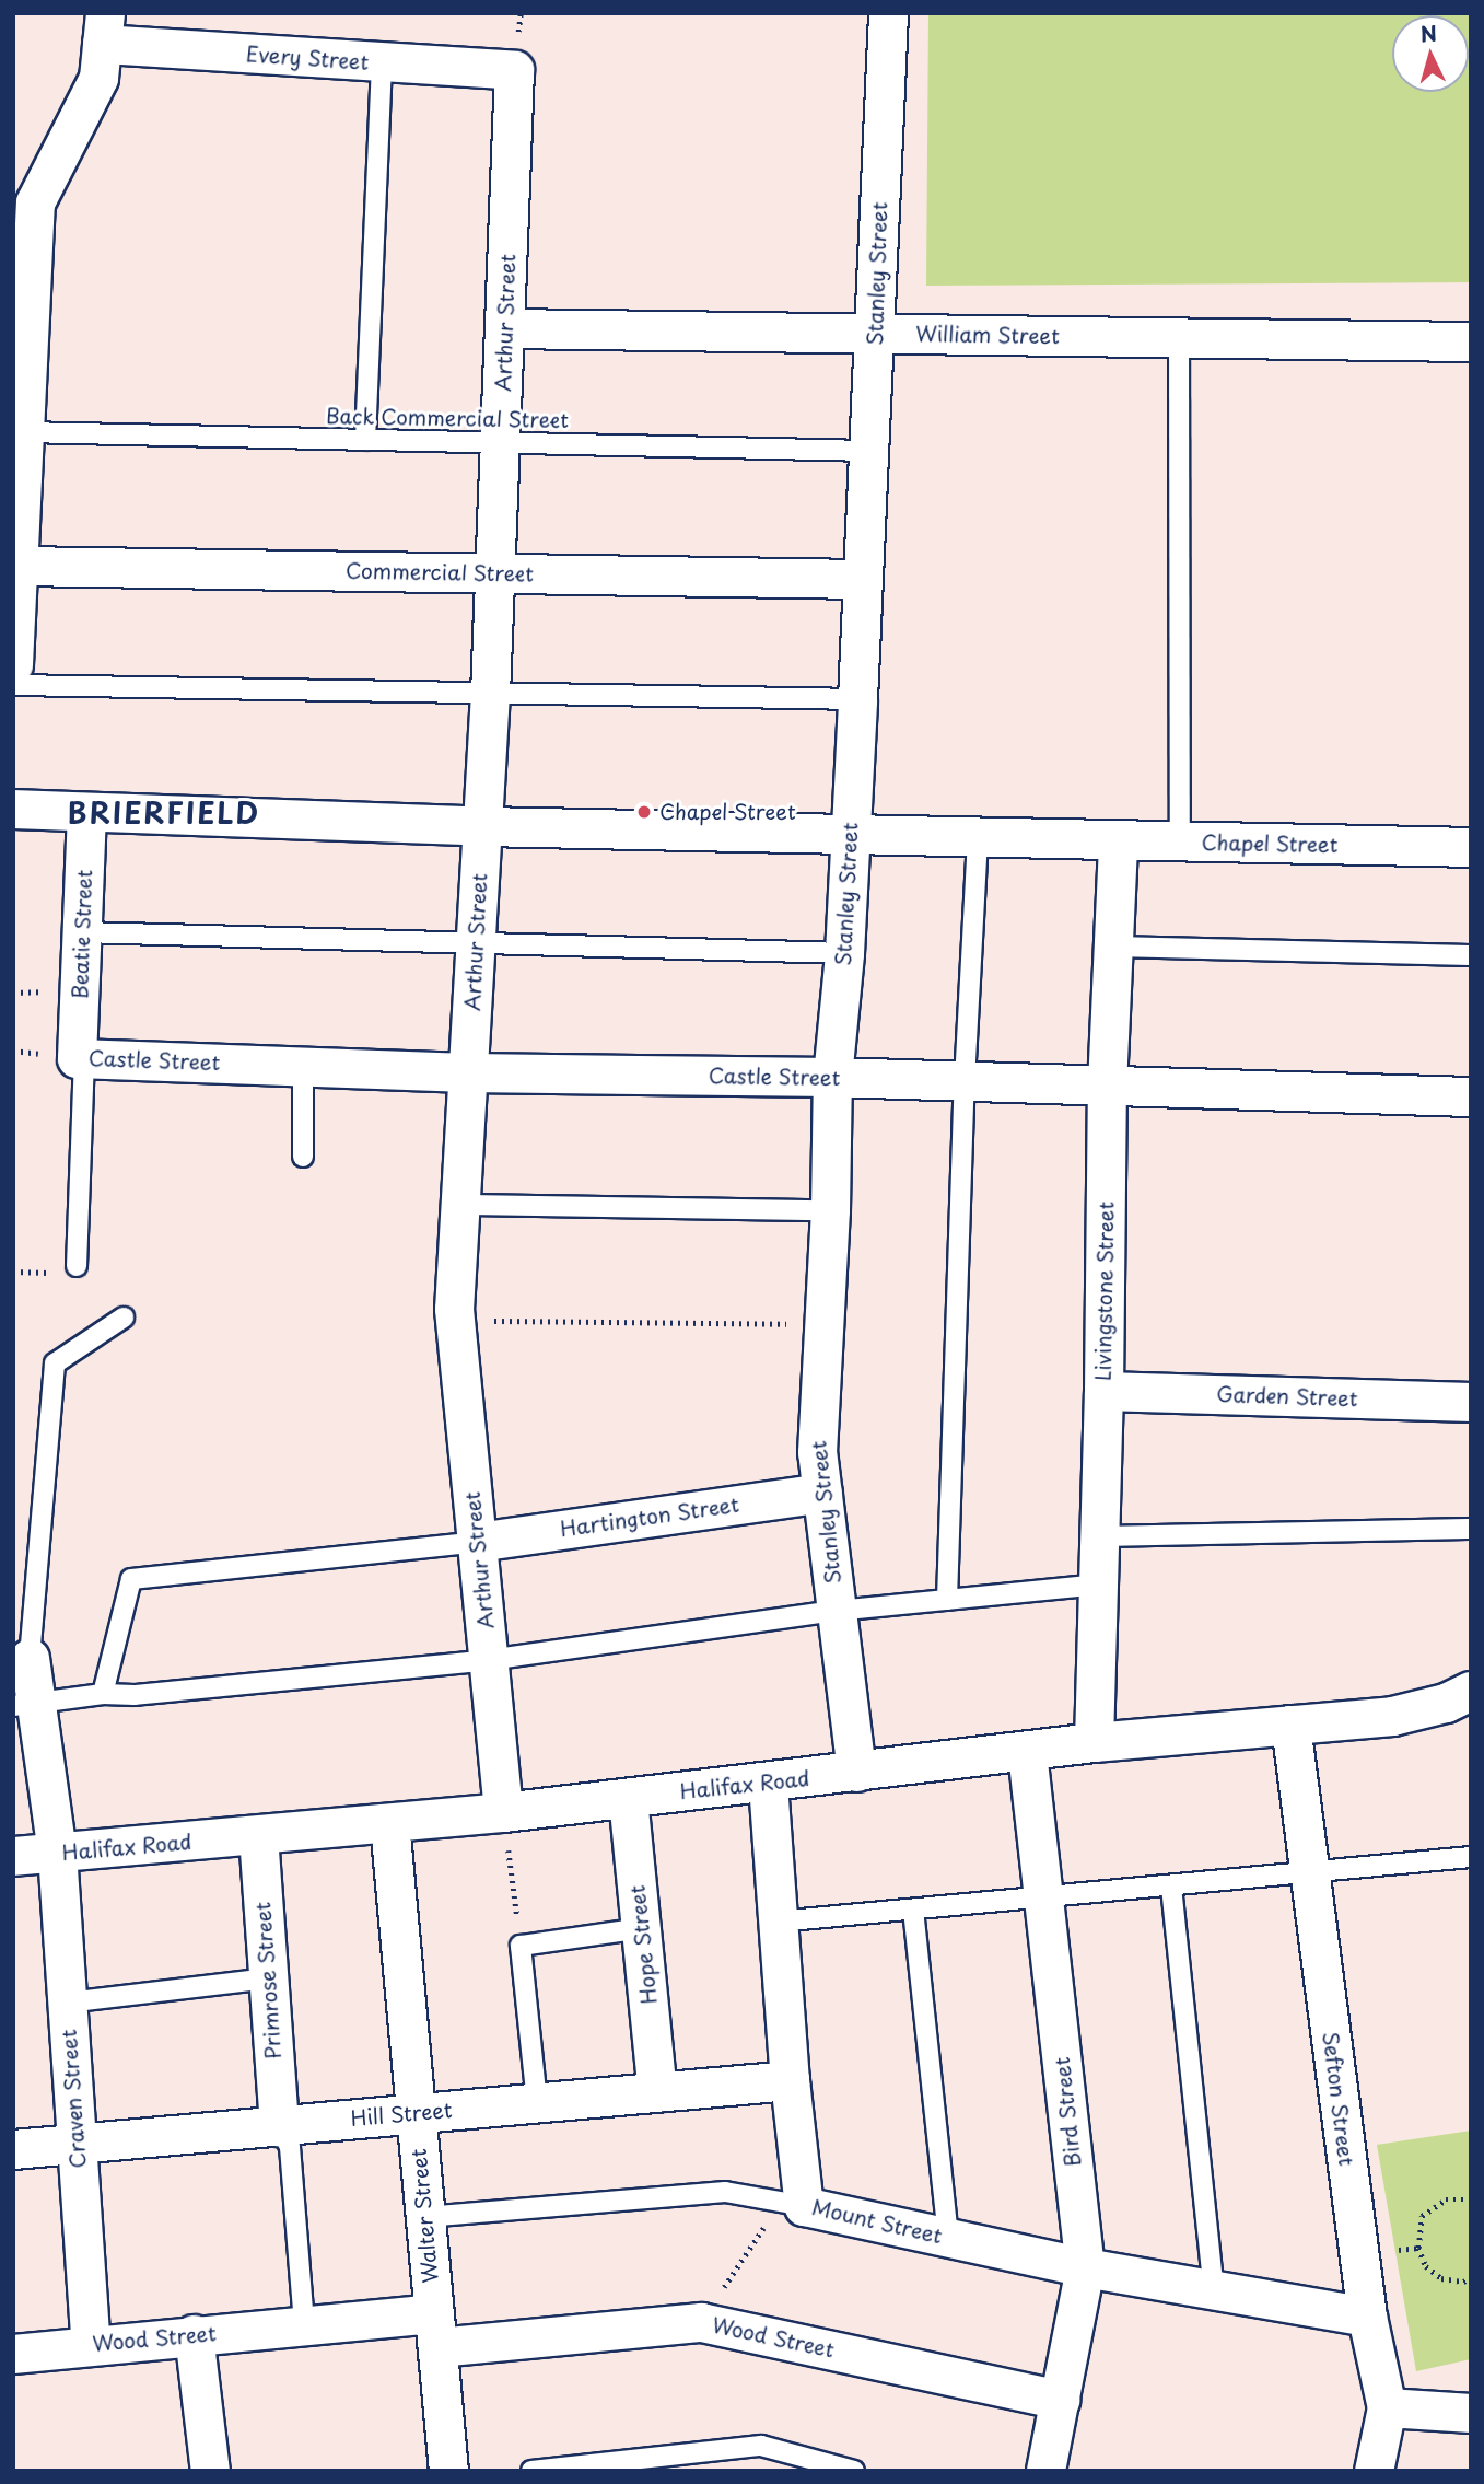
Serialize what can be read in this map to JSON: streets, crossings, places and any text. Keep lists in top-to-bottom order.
{
  "streets": {
    "street": [
      "Every Street",
      "Stanley Street",
      "Arthur Street",
      "William Street",
      "Commercial Street",
      "Chapel Street",
      "Beatie Street",
      "Castle Street",
      "Livingstone Street",
      "Garden Street",
      "Hartington Street",
      "Halifax Road",
      "Hope Street",
      "Primrose Street",
      "Craven Street",
      "Sefton Street",
      "Bird Street",
      "Hill Street",
      "Walter Street",
      "Mount Street",
      "Wood Street"
    ],
    "lane": ["Back Commercial Street"]
  },
  "crossings": [
    ["Every Street", "Arthur Street"],
    ["Stanley Street", "William Street"],
    ["Stanley Street", "Back Commercial Street"],
    ["Stanley Street", "Commercial Street"],
    ["Stanley Street", "Chapel Street"],
    ["Stanley Street", "Castle Street"],
    ["Stanley Street", "Hartington Street"],
    ["Stanley Street", "Halifax Road"],
    ["Arthur Street", "William Street"],
    ["Arthur Street", "Back Commercial Street"],
    ["Arthur Street", "Commercial Street"],
    ["Arthur Street", "Chapel Street"],
    ["Arthur Street", "Castle Street"],
    ["Arthur Street", "Hartington Street"],
    ["Arthur Street", "Halifax Road"],
    ["Chapel Street", "Beatie Street"],
    ["Chapel Street", "Livingstone Street"],
    ["Beatie Street", "Castle Street"],
    ["Castle Street", "Livingstone Street"],
    ["Livingstone Street", "Garden Street"],
    ["Livingstone Street", "Halifax Road"],
    ["Halifax Road", "Hope Street"],
    ["Halifax Road", "Primrose Street"],
    ["Halifax Road", "Craven Street"],
    ["Halifax Road", "Sefton Street"],
    ["Halifax Road", "Bird Street"],
    ["Halifax Road", "Walter Street"],
    ["Halifax Road", "Mount Street"],
    ["Hope Street", "Hill Street"],
    ["Primrose Street", "Hill Street"],
    ["Craven Street", "Hill Street"],
    ["Craven Street", "Wood Street"],
    ["Sefton Street", "Mount Street"],
    ["Bird Street", "Mount Street"],
    ["Bird Street", "Wood Street"],
    ["Hill Street", "Walter Street"],
    ["Hill Street", "Mount Street"],
    ["Walter Street", "Wood Street"]
  ],
  "districts": ["BRIERFIELD"],
  "places": ["Chapel Street"],
  "north": "top"
}
